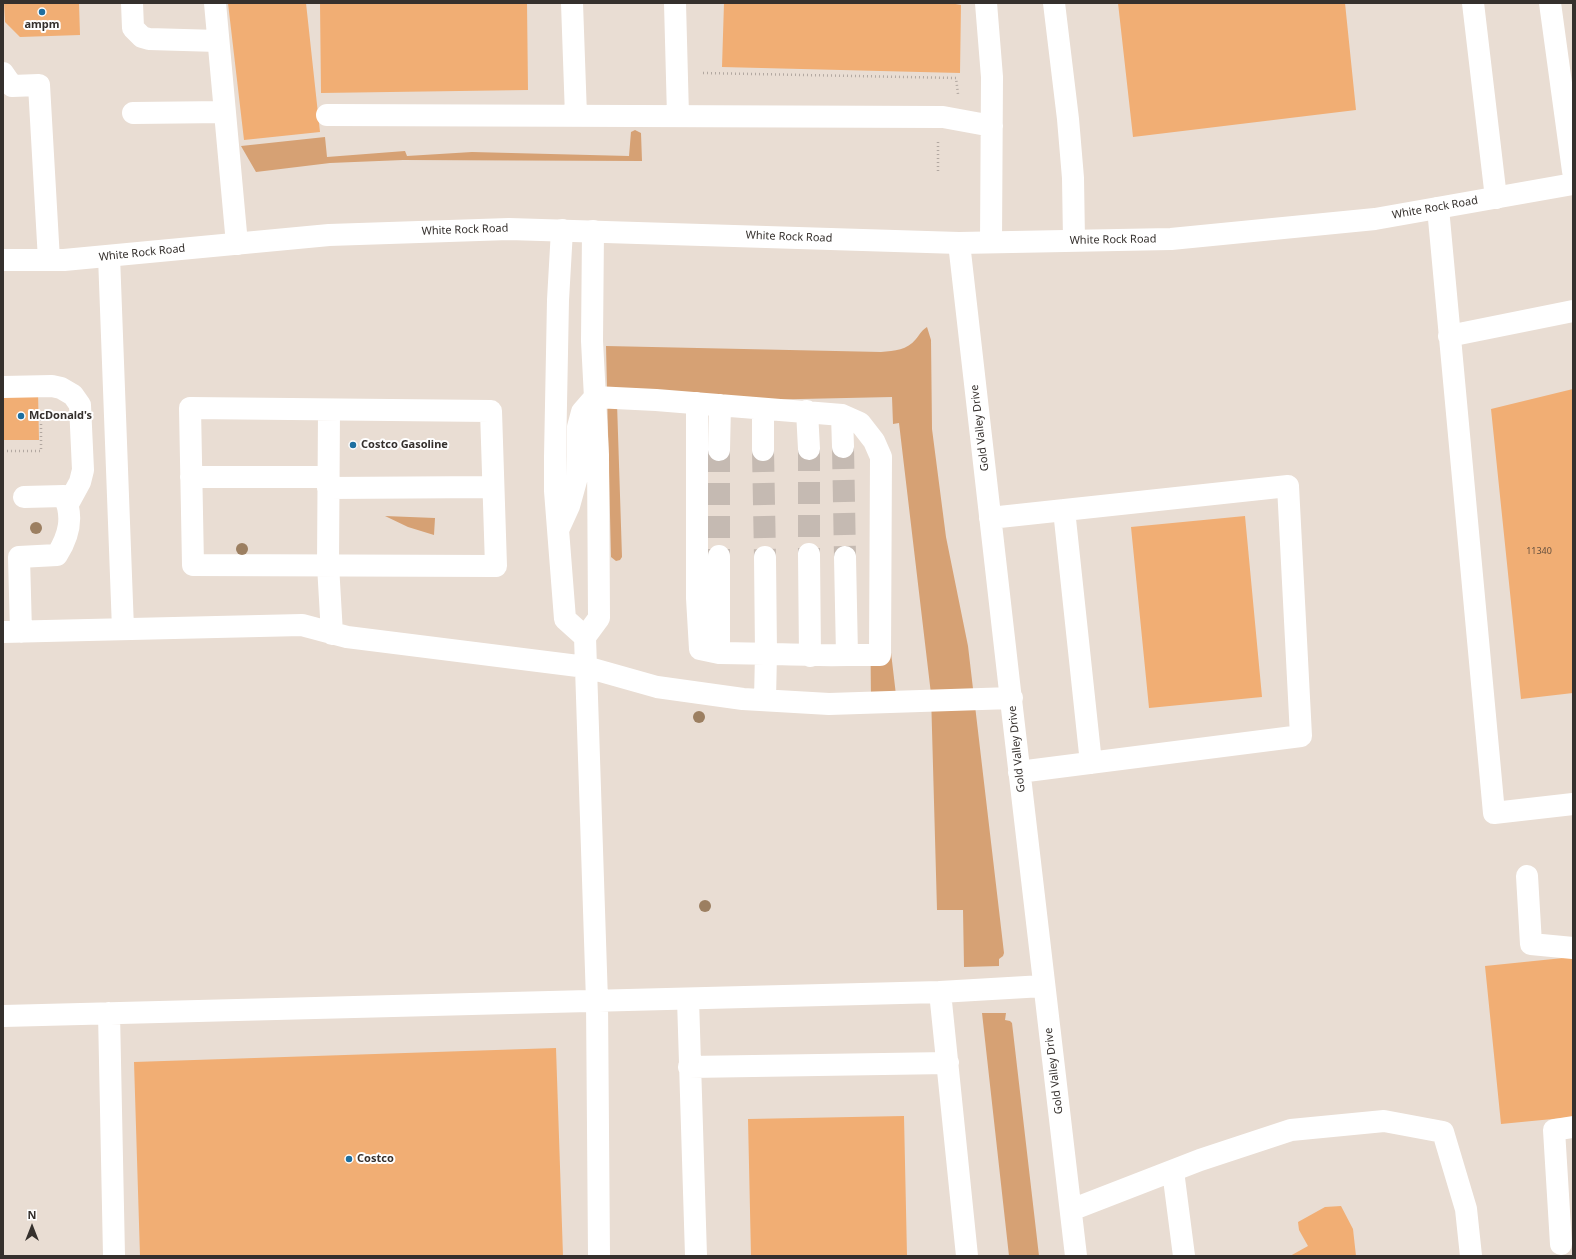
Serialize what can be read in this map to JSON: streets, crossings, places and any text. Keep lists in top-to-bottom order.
{
  "streets": {
    "main road": ["White Rock Road", "Gold Valley Drive"]
  },
  "crossings": [
    ["White Rock Road", "Gold Valley Drive"]
  ],
  "places": [
    "ampm",
    "McDonald's",
    "Costco Gasoline",
    "Costco"
  ],
  "house_numbers": ["11340"],
  "north": "top"
}
